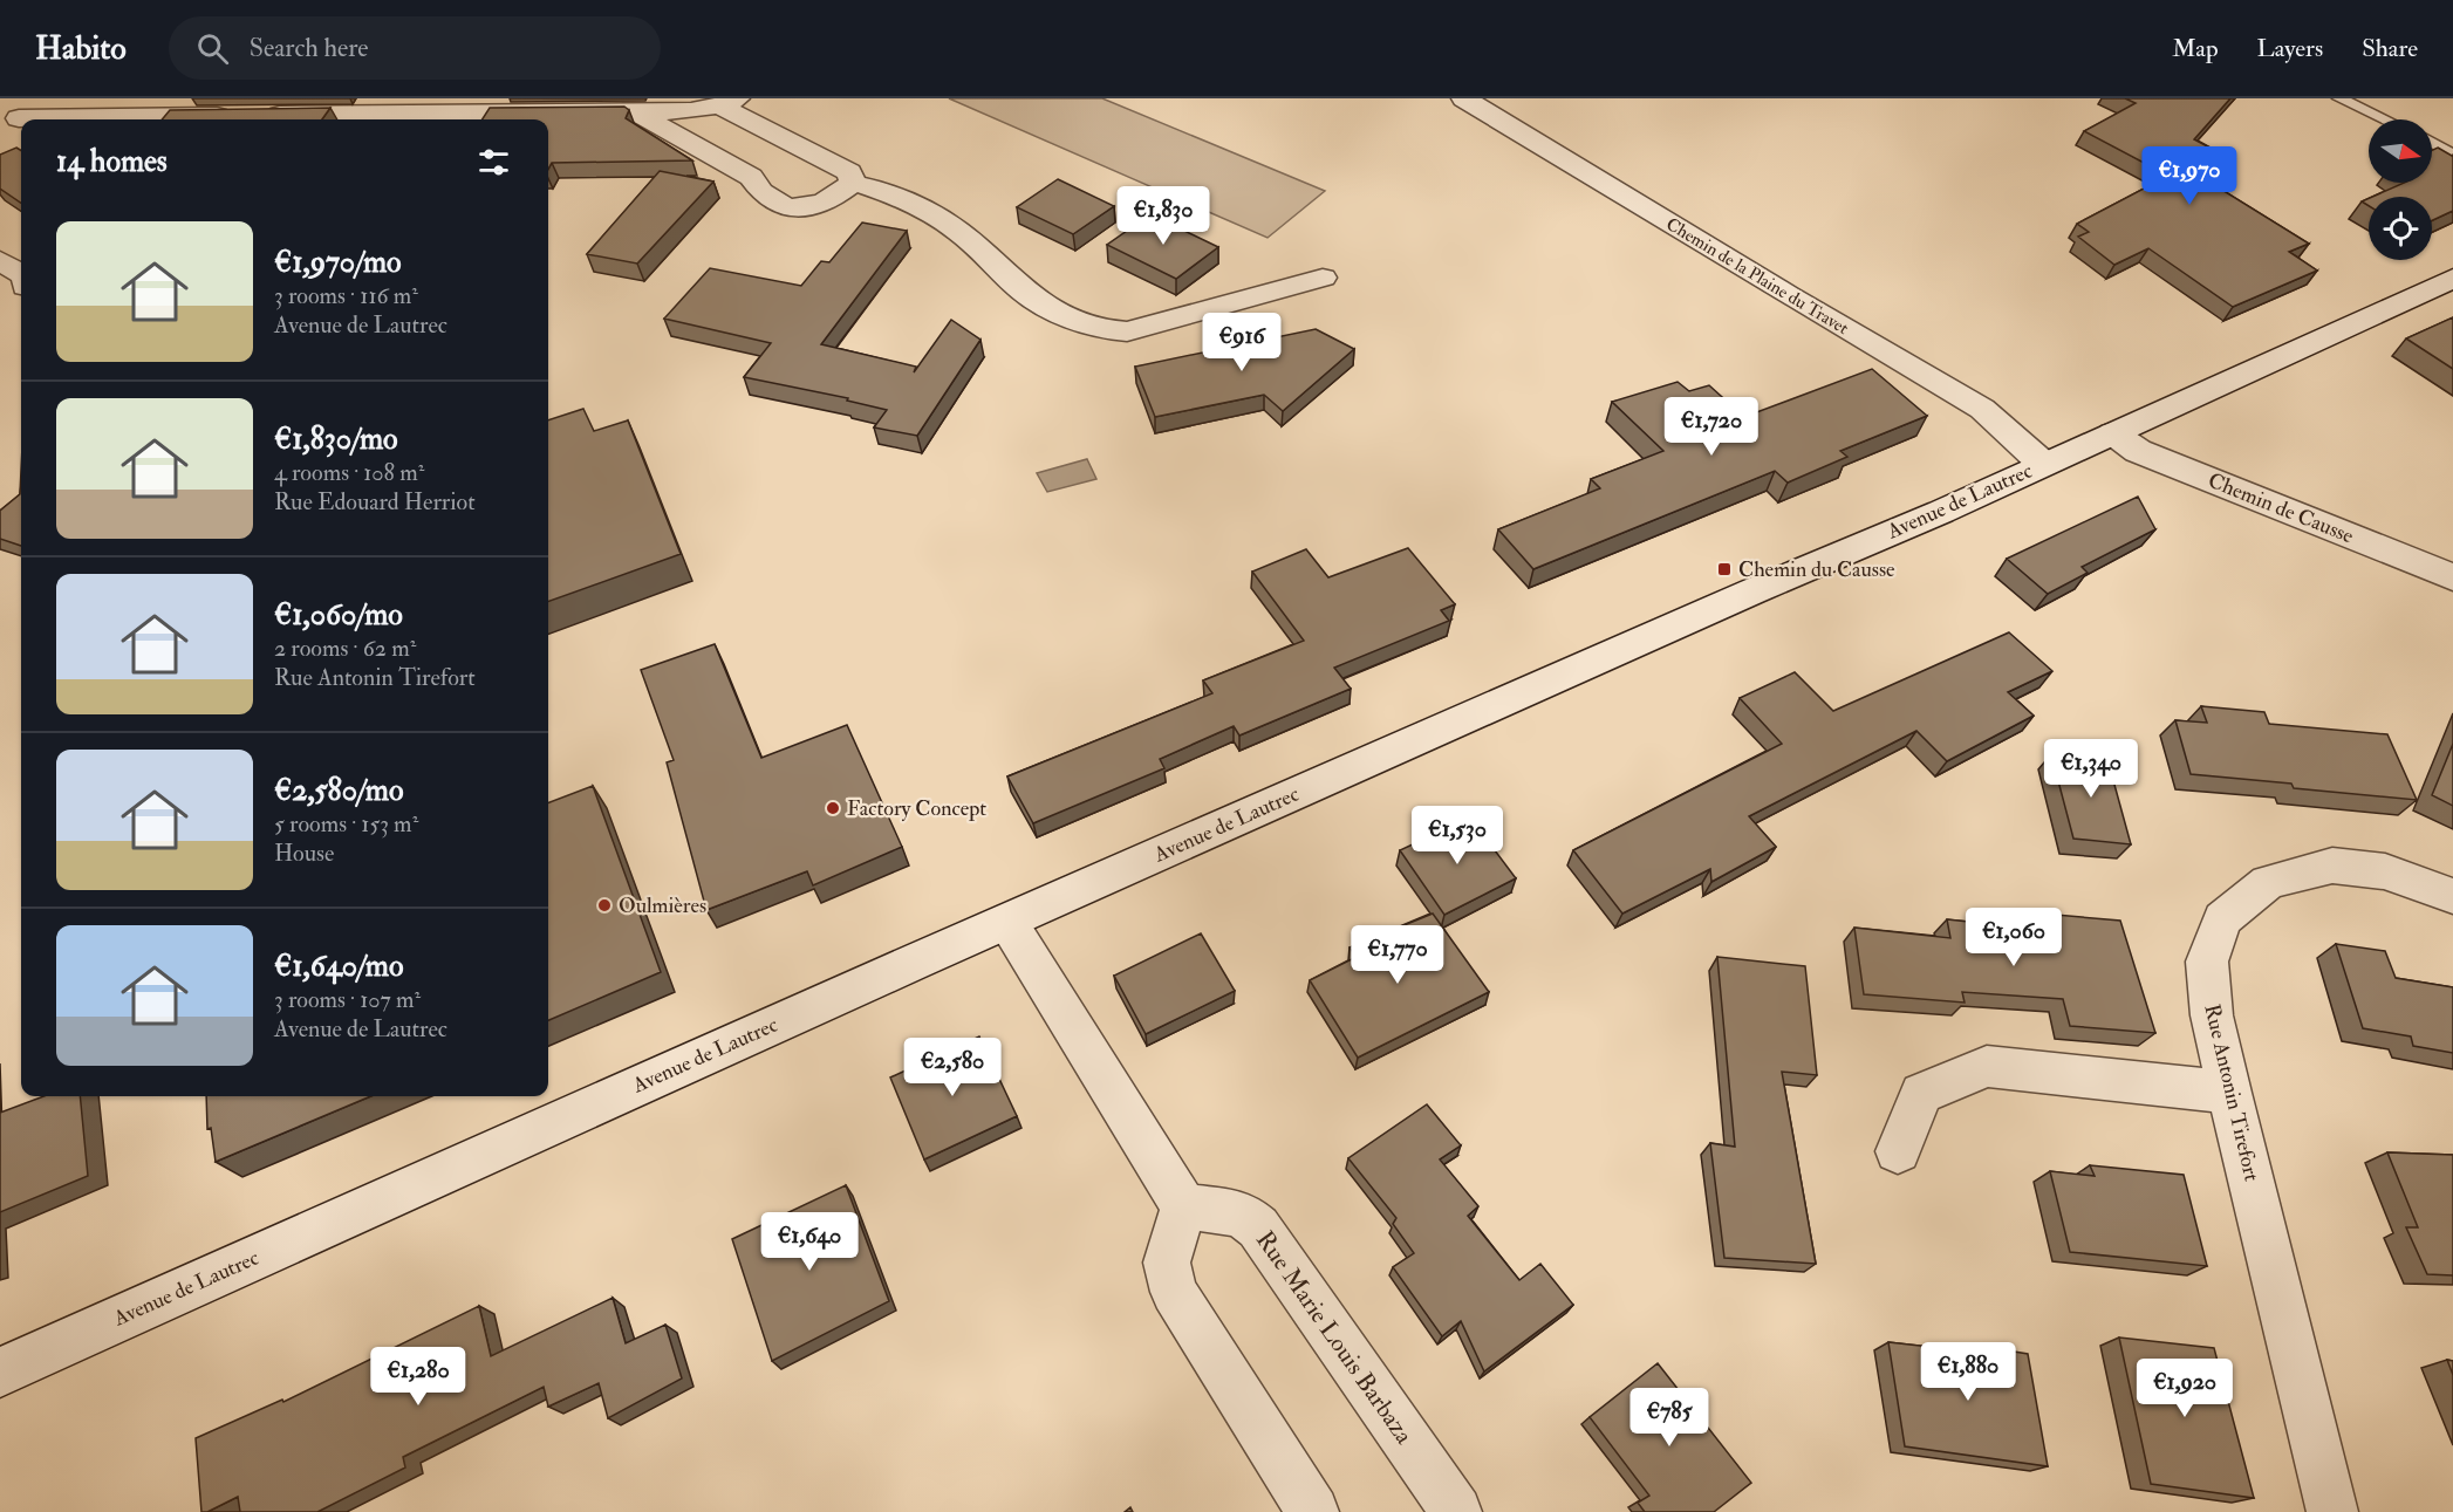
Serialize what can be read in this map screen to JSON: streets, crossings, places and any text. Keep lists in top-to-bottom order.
{
  "streets": {
    "street": [
      "Chemin de la Plaine du Travet",
      "Avenue de Lautrec",
      "Chemin de Causse",
      "Rue Antonin Tirefort",
      "Rue Marie Louis Barbaza"
    ]
  },
  "crossings": [
    ["Chemin de la Plaine du Travet", "Avenue de Lautrec"],
    ["Avenue de Lautrec", "Chemin de Causse"]
  ],
  "places": {
    "transit": ["Chemin du Causse"],
    "other": ["Factory Concept", "Oulmières"]
  },
  "north": "right",
  "page": {
    "header": "Habito",
    "search": "Search here",
    "nav": ["Map", "Layers", "Share"],
    "heading": "14 homes",
    "price": [
      "€1,970",
      "€1,830",
      "€916",
      "€1,720",
      "€1,340",
      "€1,530",
      "€1,060",
      "€1,770",
      "€2,580",
      "€1,640",
      "€1,880",
      "€1,280",
      "€1,920",
      "€785"
    ],
    "list": [
      {
        "name": "€1,970/mo",
        "note": "3 rooms · 116 m² · Avenue de Lautrec"
      },
      {
        "name": "€1,830/mo",
        "note": "4 rooms · 108 m² · Rue Edouard Herriot"
      },
      {
        "name": "€1,060/mo",
        "note": "2 rooms · 62 m² · Rue Antonin Tirefort"
      },
      {
        "name": "€2,580/mo",
        "note": "5 rooms · 153 m² · House"
      },
      {
        "name": "€1,640/mo",
        "note": "3 rooms · 107 m² · Avenue de Lautrec"
      }
    ]
  }
}
